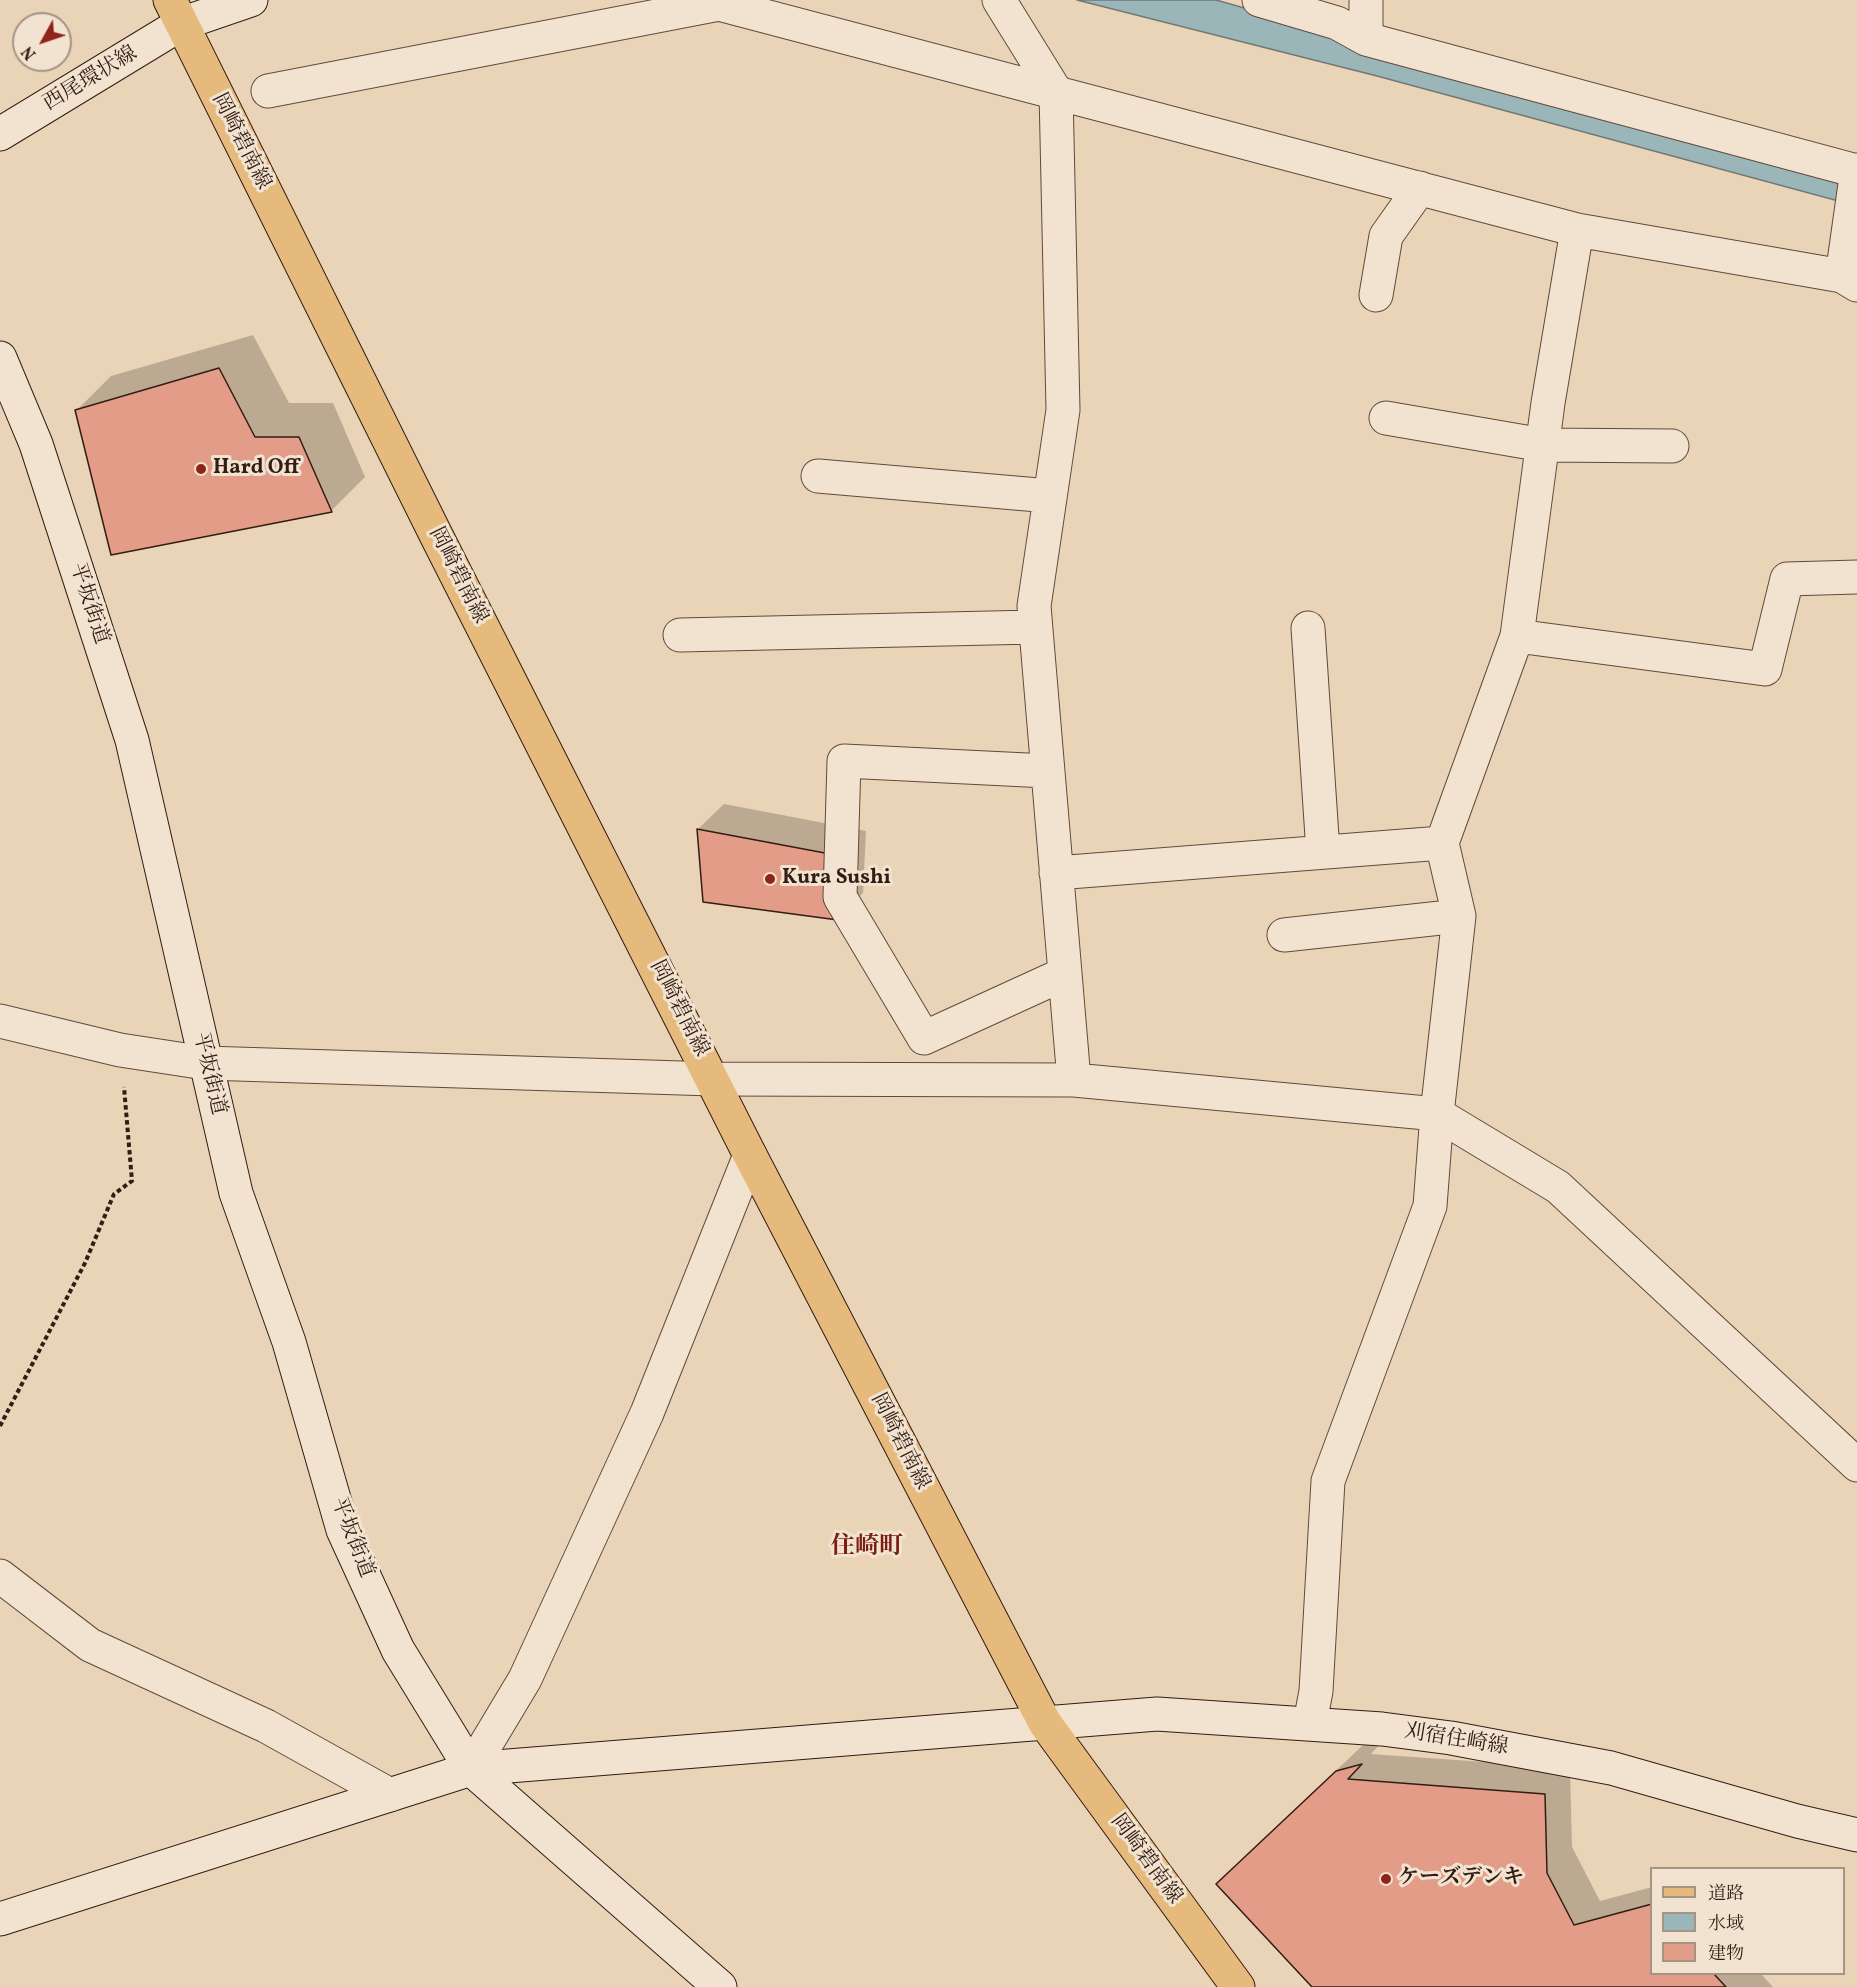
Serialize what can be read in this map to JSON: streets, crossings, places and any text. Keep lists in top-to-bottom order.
{
  "streets": {
    "main road": ["岡崎碧南線"],
    "street": ["西尾環状線", "平坂街道", "刈宿住崎線"]
  },
  "crossings": [
    ["西尾環状線", "岡崎碧南線"],
    ["岡崎碧南線", "刈宿住崎線"],
    ["平坂街道", "刈宿住崎線"]
  ],
  "districts": ["住崎町"],
  "places": ["Hard Off", "Kura Sushi", "ケーズデンキ"],
  "legend": ["道路", "水域", "建物"],
  "north": "bottom left"
}
